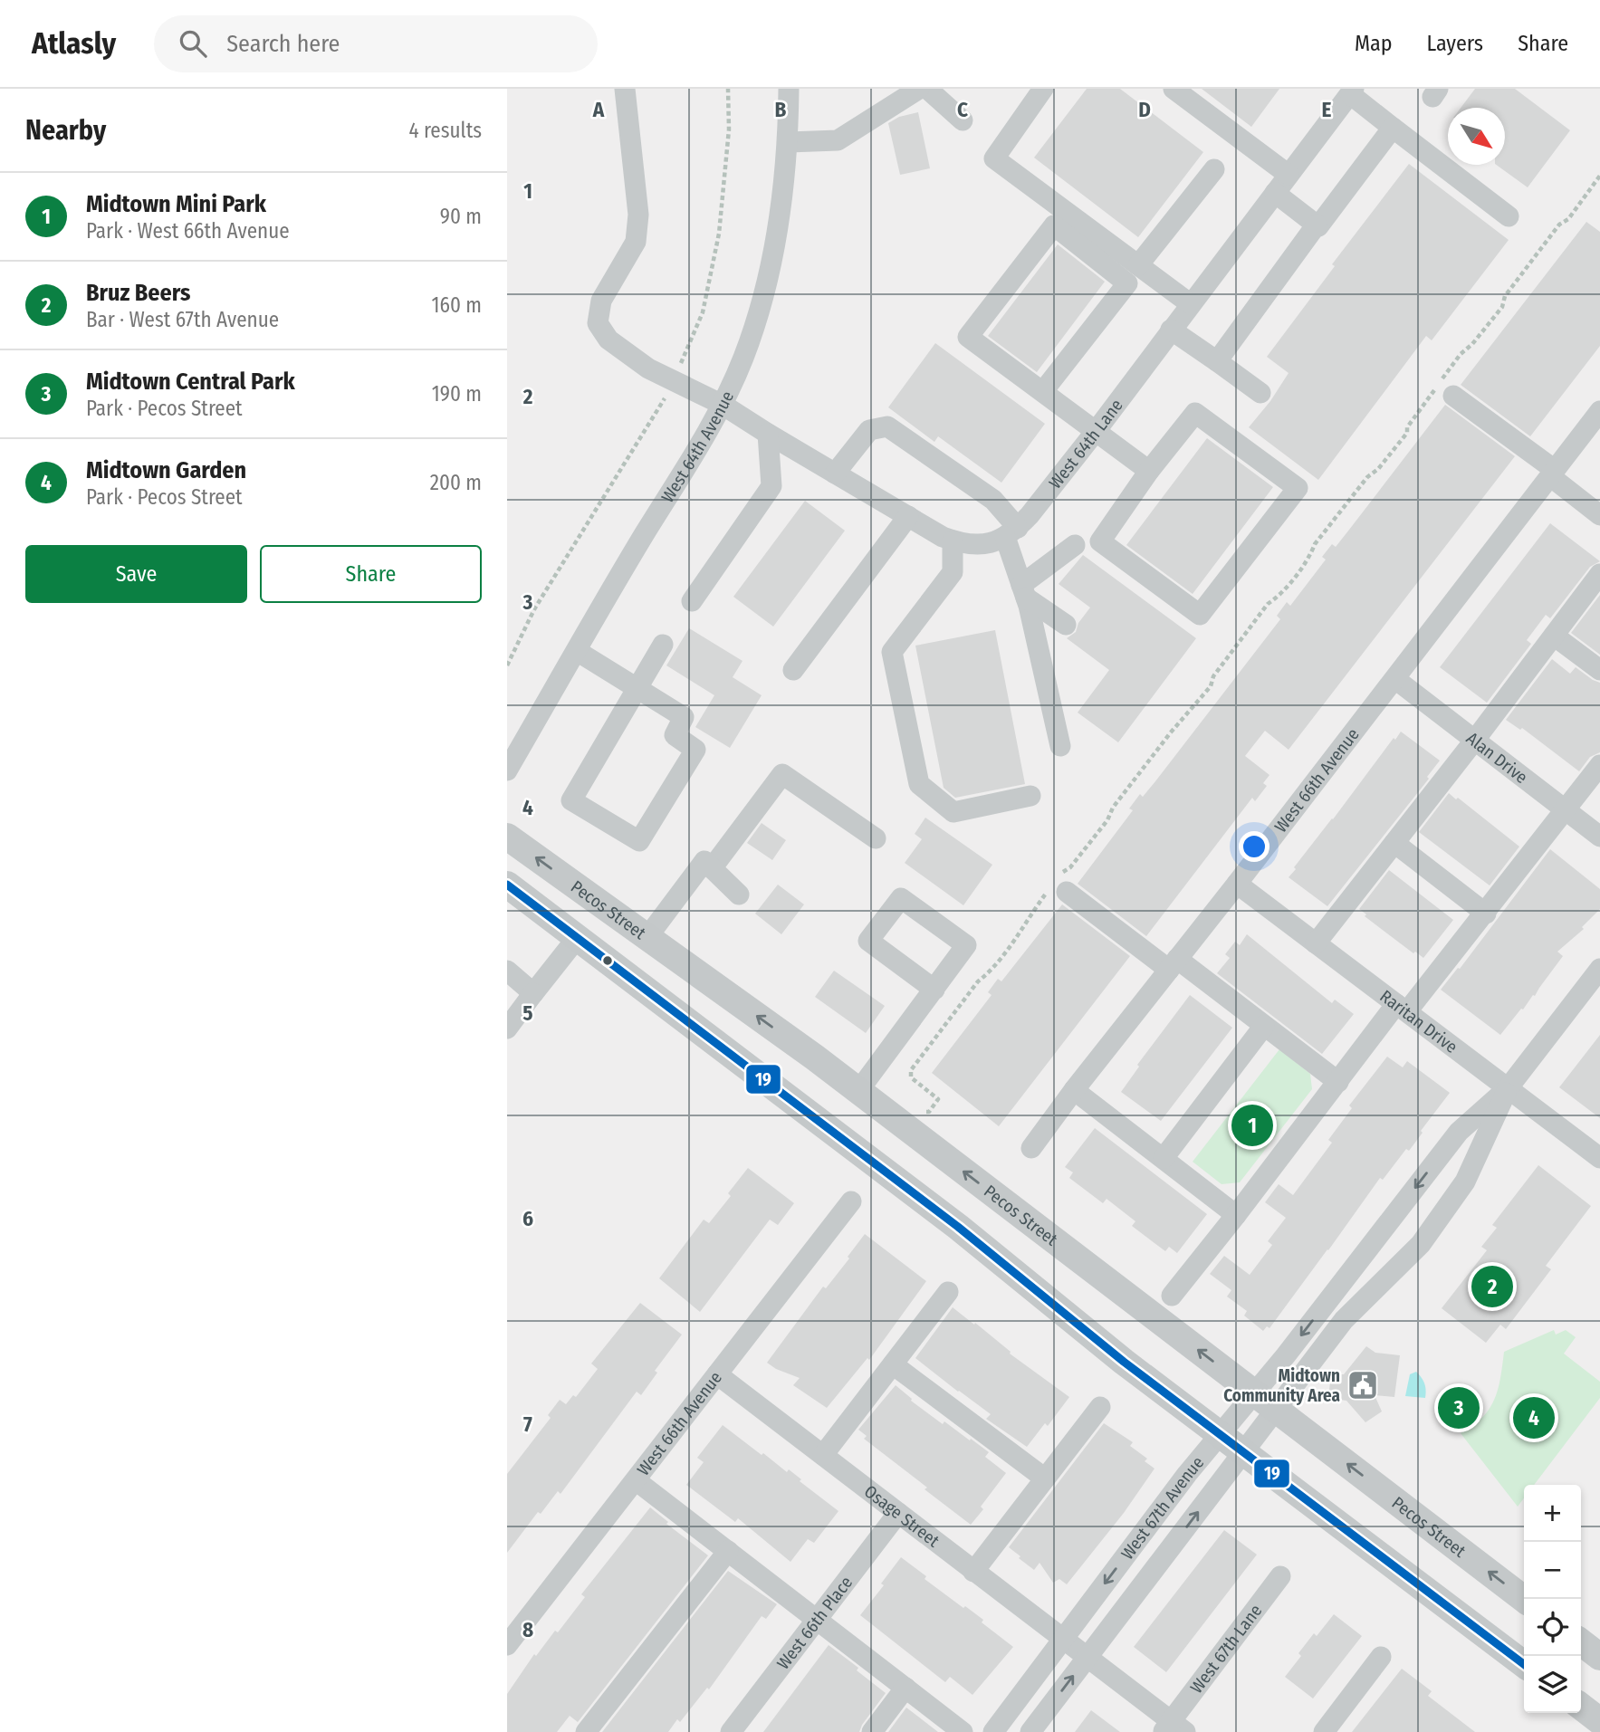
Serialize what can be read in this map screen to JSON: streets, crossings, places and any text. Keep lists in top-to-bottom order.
{
  "streets": {
    "main road": ["Pecos Street"],
    "street": [
      "West 64th Lane",
      "West 64th Avenue",
      "Alan Drive",
      "West 66th Avenue",
      "Raritan Drive",
      "West 67th Avenue",
      "Osage Street",
      "West 66th Place",
      "West 67th Lane"
    ]
  },
  "crossings": [
    ["Alan Drive", "West 66th Avenue"],
    ["West 66th Avenue", "Raritan Drive"],
    ["West 66th Avenue", "Osage Street"],
    ["Pecos Street", "West 67th Avenue"],
    ["Raritan Drive", "West 67th Avenue"],
    ["West 67th Avenue", "Osage Street"],
    ["Osage Street", "West 66th Place"],
    ["Osage Street", "West 67th Lane"]
  ],
  "places": {
    "public building": ["Midtown Community Area"]
  },
  "lines": ["transit line 19"],
  "north": "bottom right",
  "page": {
    "header": "Atlasly",
    "search": "Search here",
    "nav": ["Map", "Layers", "Share"],
    "heading": ["Nearby", "4 results"],
    "list": [
      {
        "mark": "1",
        "name": "Midtown Mini Park",
        "note": "Park · West 66th Avenue",
        "value": "90 m"
      },
      {
        "mark": "2",
        "name": "Bruz Beers",
        "note": "Bar · West 67th Avenue",
        "value": "160 m"
      },
      {
        "mark": "3",
        "name": "Midtown Central Park",
        "note": "Park · Pecos Street",
        "value": "190 m"
      },
      {
        "mark": "4",
        "name": "Midtown Garden",
        "note": "Park · Pecos Street",
        "value": "200 m"
      }
    ],
    "buttons": ["Save", "Share"],
    "pins": [
      "1",
      "2",
      "3",
      "4"
    ],
    "map_buttons": ["+", "−"]
  },
  "grid": {
    "columns": [
      "A",
      "B",
      "C",
      "D",
      "E"
    ],
    "rows": [
      "1",
      "2",
      "3",
      "4",
      "5",
      "6",
      "7",
      "8"
    ]
  }
}
